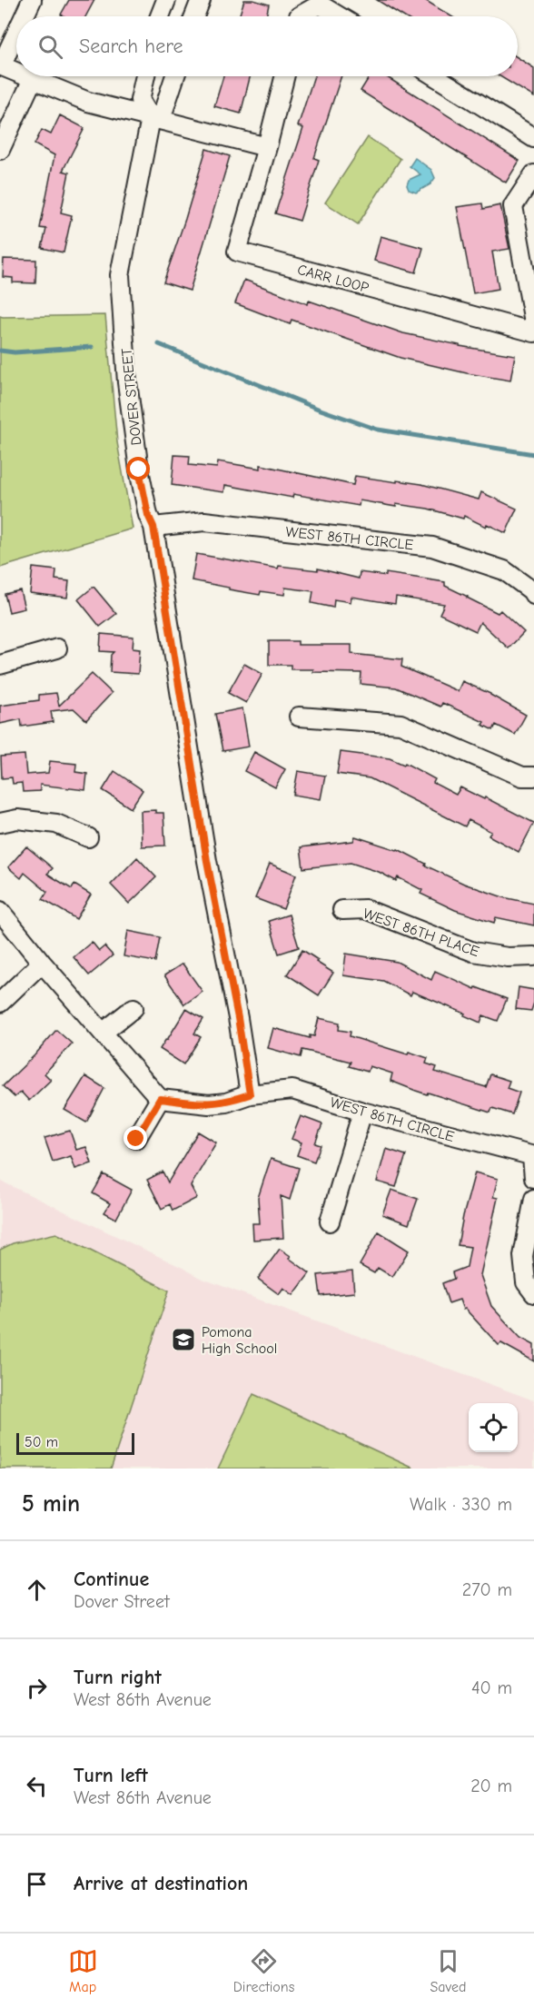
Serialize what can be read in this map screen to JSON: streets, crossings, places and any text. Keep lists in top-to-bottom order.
{
  "streets": {
    "street": [
      "CARR LOOP",
      "DOVER STREET",
      "WEST 86TH CIRCLE",
      "WEST 86TH PLACE"
    ]
  },
  "crossings": [
    ["DOVER STREET", "WEST 86TH CIRCLE"]
  ],
  "places": {
    "school or university": ["Pomona High School"]
  },
  "scale_bar": "50 m",
  "page": {
    "search": "Search here",
    "scale": "50 m",
    "heading": ["5 min", "Walk · 330 m"],
    "list": [
      ["Continue", "Dover Street", "270 m"],
      ["Turn right", "West 86th Avenue", "40 m"],
      ["Turn left", "West 86th Avenue", "20 m"],
      "Arrive at destination"
    ],
    "nav": ["Map", "Directions", "Saved"]
  }
}
